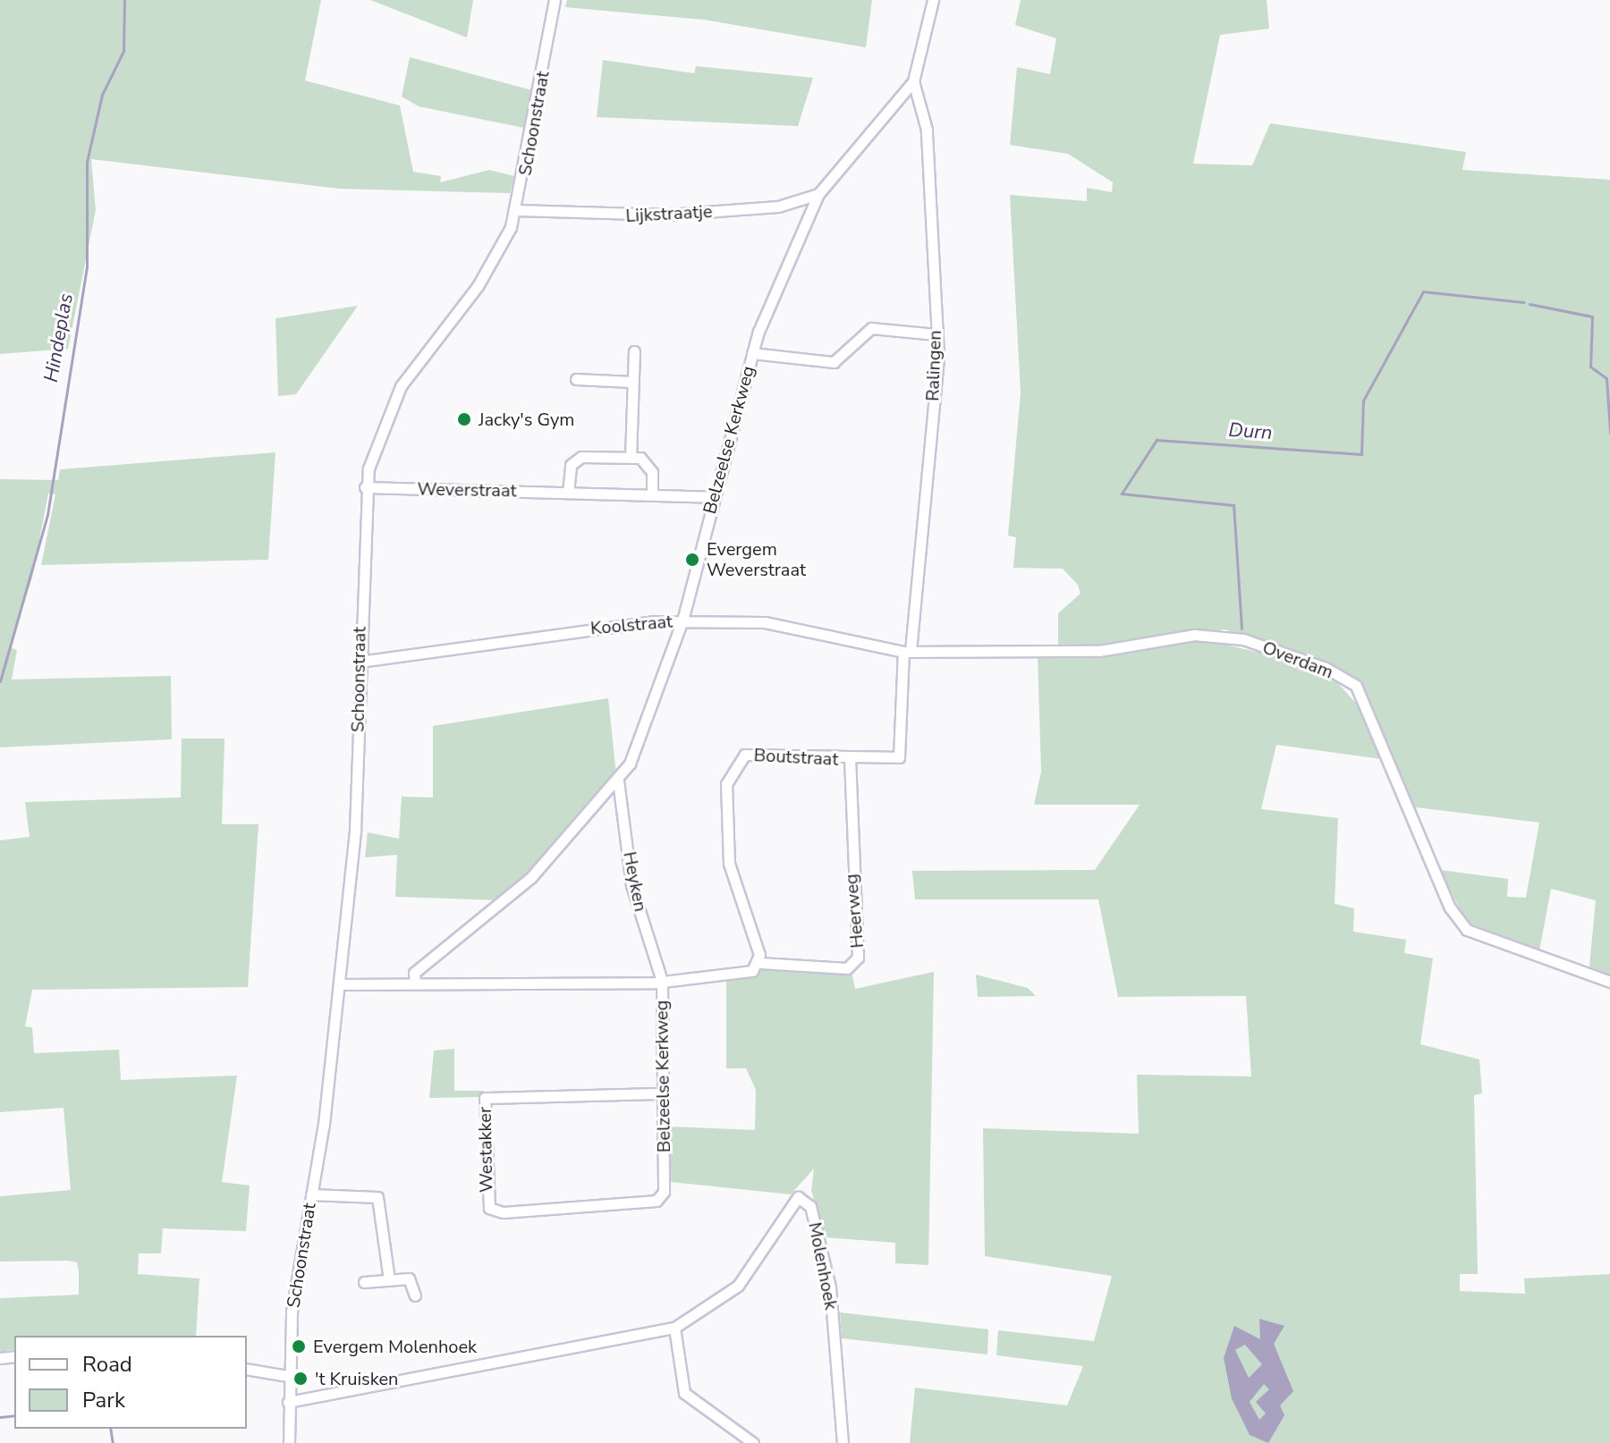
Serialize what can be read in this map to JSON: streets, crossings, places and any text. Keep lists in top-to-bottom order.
{
  "streets": {
    "street": [
      "Schoonstraat",
      "Lijkstraatje",
      "Ralingen",
      "Belzeelse Kerkweg",
      "Weverstraat",
      "Koolstraat",
      "Overdam",
      "Boutstraat",
      "Heyken",
      "Heerweg",
      "Westakker",
      "Molenhoek"
    ]
  },
  "crossings": [
    ["Schoonstraat", "Lijkstraatje"],
    ["Schoonstraat", "Belzeelse Kerkweg"],
    ["Schoonstraat", "Weverstraat"],
    ["Schoonstraat", "Koolstraat"],
    ["Schoonstraat", "Molenhoek"],
    ["Lijkstraatje", "Ralingen"],
    ["Lijkstraatje", "Belzeelse Kerkweg"],
    ["Ralingen", "Belzeelse Kerkweg"],
    ["Ralingen", "Koolstraat"],
    ["Ralingen", "Overdam"],
    ["Ralingen", "Boutstraat"],
    ["Belzeelse Kerkweg", "Weverstraat"],
    ["Belzeelse Kerkweg", "Koolstraat"],
    ["Belzeelse Kerkweg", "Heyken"],
    ["Belzeelse Kerkweg", "Westakker"],
    ["Koolstraat", "Overdam"],
    ["Koolstraat", "Boutstraat"],
    ["Overdam", "Boutstraat"],
    ["Boutstraat", "Heerweg"]
  ],
  "water": ["Hindeplas", "Durn"],
  "places": [
    "Jacky's Gym",
    "Evergem Weverstraat",
    "Evergem Molenhoek",
    "'t Kruisken"
  ],
  "legend": ["Road", "Park"]
}
